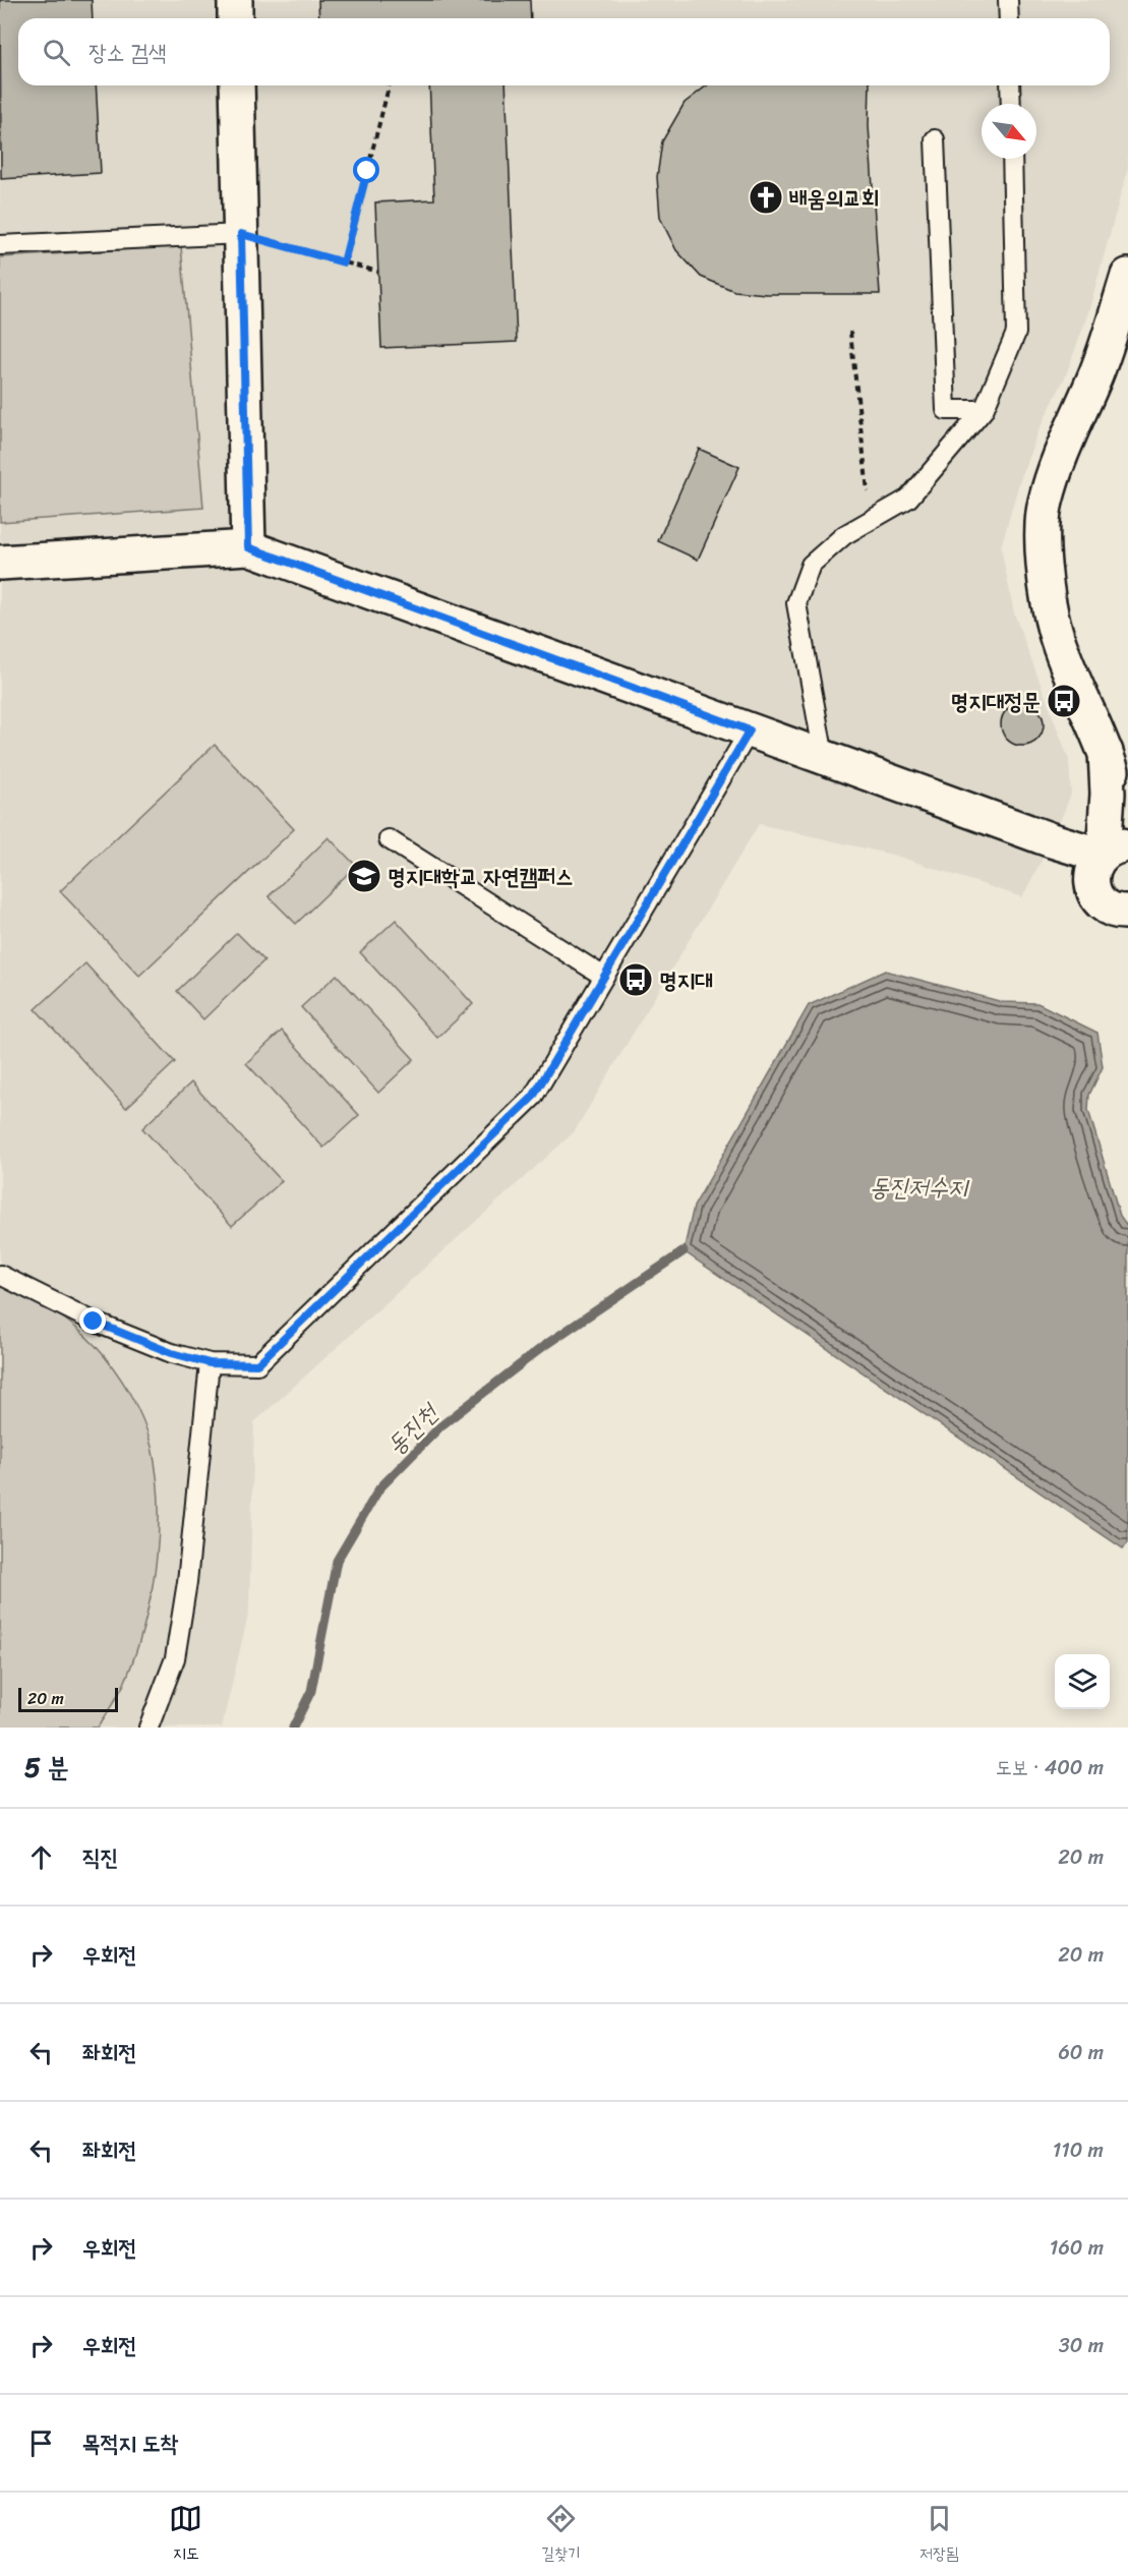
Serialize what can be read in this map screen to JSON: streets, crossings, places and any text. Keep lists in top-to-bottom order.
{
  "water": ["동진저수지", "동진천"],
  "places": {
    "church": ["배움의교회"],
    "bus stop": ["명지대정문", "명지대"],
    "school or university": ["명지대학교 자연캠퍼스"]
  },
  "scale_bar": "20 m",
  "north": "bottom right",
  "page": {
    "search": "장소 검색",
    "scale": "20 m",
    "heading": ["5 분", "도보 · 400 m"],
    "list": [
      ["직진", "20 m"],
      ["우회전", "20 m"],
      ["좌회전", "60 m"],
      ["좌회전", "110 m"],
      ["우회전", "160 m"],
      ["우회전", "30 m"],
      "목적지 도착"
    ],
    "nav": ["지도", "길찾기", "저장됨"]
  }
}
